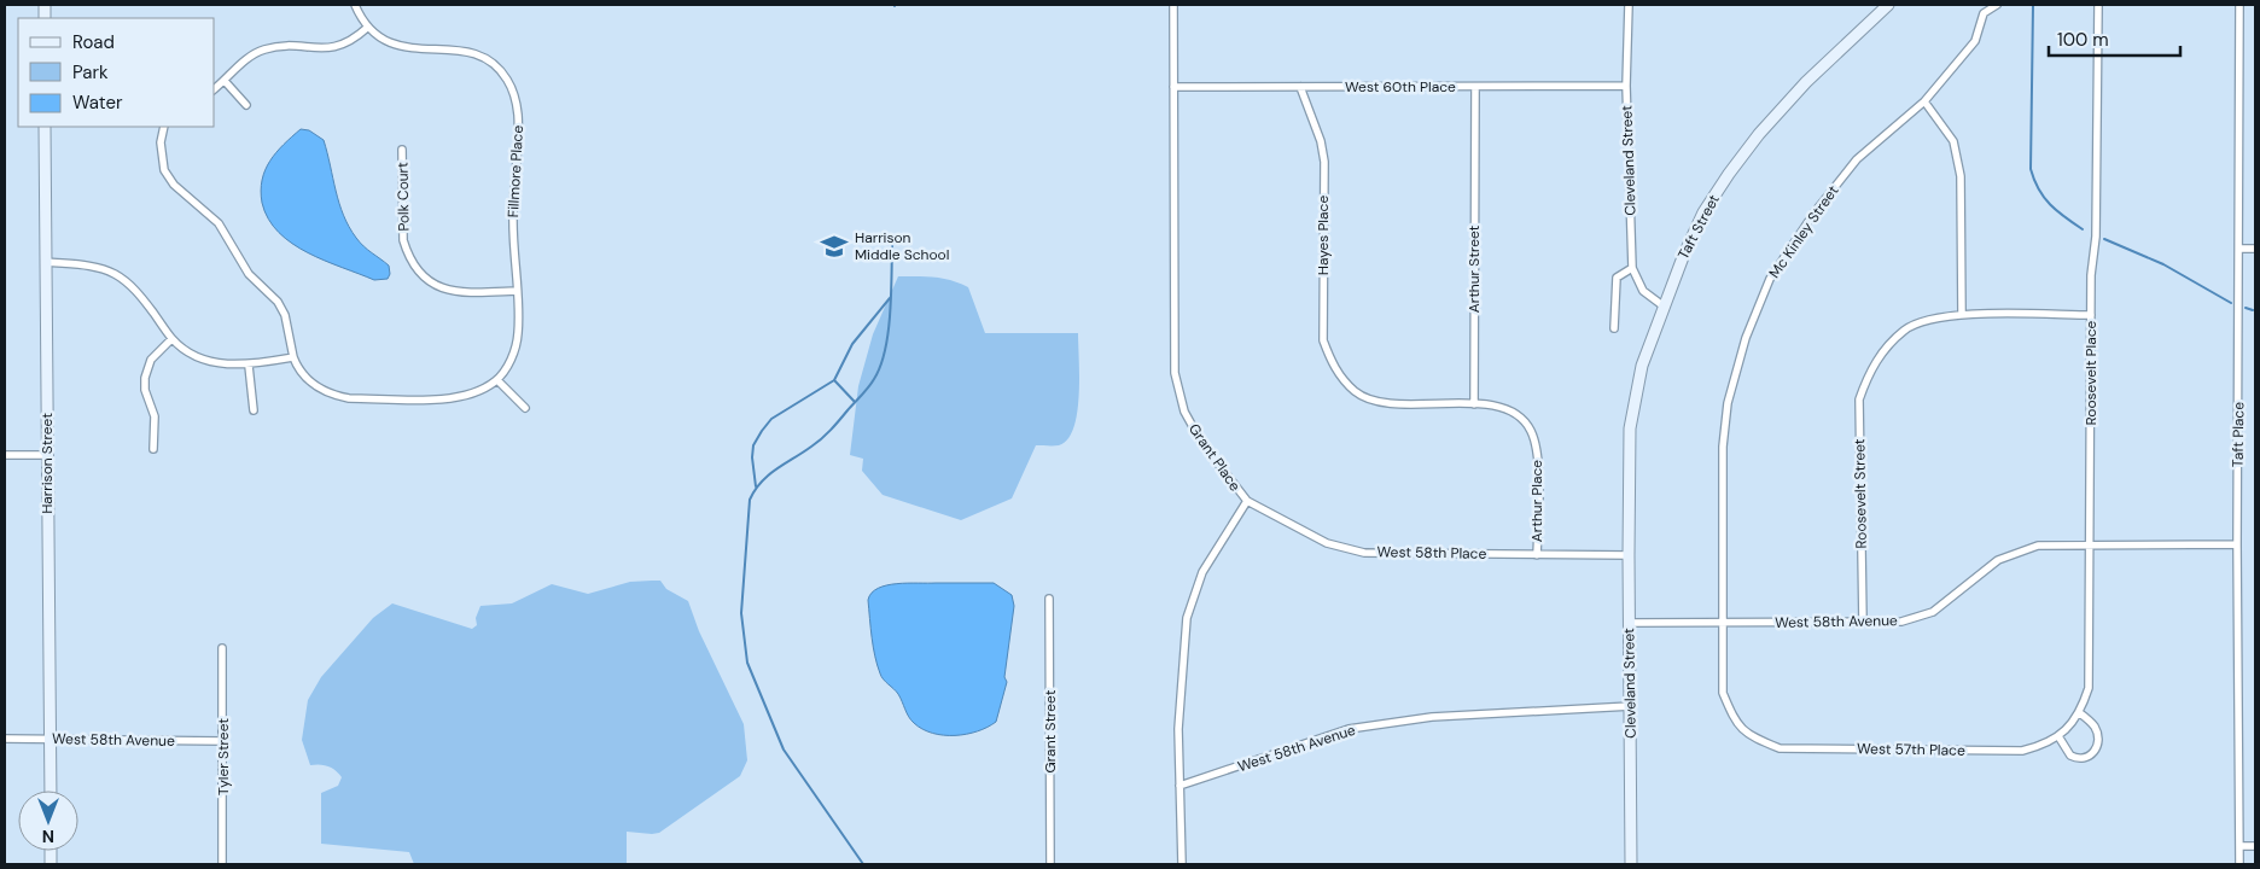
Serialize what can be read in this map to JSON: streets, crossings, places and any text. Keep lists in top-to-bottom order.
{
  "streets": {
    "main road": ["Cleveland Street", "Taft Street", "Harrison Street"],
    "street": [
      "West 60th Place",
      "Fillmore Place",
      "Polk Court",
      "Mc Kinley Street",
      "Hayes Place",
      "Arthur Street",
      "Roosevelt Place",
      "Taft Place",
      "Grant Place",
      "Roosevelt Street",
      "Arthur Place",
      "West 58th Place",
      "West 58th Avenue",
      "Grant Street",
      "West 57th Place",
      "Tyler Street"
    ]
  },
  "crossings": [
    ["West 60th Place", "Cleveland Street"],
    ["West 60th Place", "Hayes Place"],
    ["West 60th Place", "Arthur Street"],
    ["West 60th Place", "Grant Place"],
    ["Cleveland Street", "Taft Street"],
    ["Cleveland Street", "West 58th Place"],
    ["Cleveland Street", "West 58th Avenue"],
    ["Fillmore Place", "Polk Court"],
    ["Mc Kinley Street", "West 58th Avenue"],
    ["Mc Kinley Street", "West 57th Place"],
    ["Hayes Place", "Arthur Street"],
    ["Hayes Place", "Arthur Place"],
    ["Arthur Street", "Arthur Place"],
    ["Roosevelt Place", "West 58th Avenue"],
    ["Roosevelt Place", "West 57th Place"],
    ["Taft Place", "West 58th Avenue"],
    ["Grant Place", "West 58th Place"],
    ["Grant Place", "West 58th Avenue"],
    ["Harrison Street", "West 58th Avenue"],
    ["Roosevelt Street", "West 58th Avenue"],
    ["Arthur Place", "West 58th Place"],
    ["West 58th Avenue", "Tyler Street"]
  ],
  "places": {
    "school or university": ["Harrison Middle School"]
  },
  "legend": ["Road", "Park", "Water"],
  "scale_bar": "100 m",
  "north": "bottom"
}
